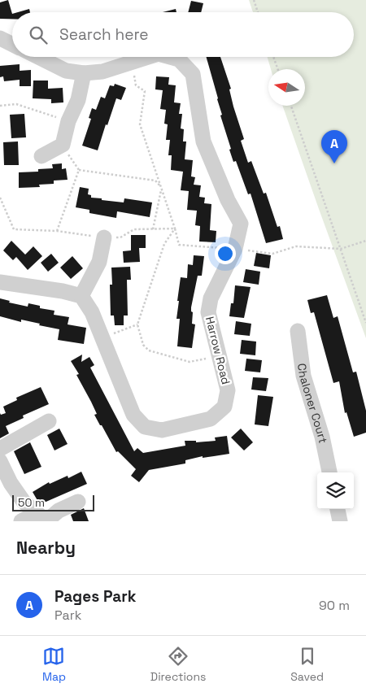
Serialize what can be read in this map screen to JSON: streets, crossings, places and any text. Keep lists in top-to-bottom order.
{
  "streets": {
    "street": ["Harrow Road", "Chaloner Court"]
  },
  "scale_bar": "50 m",
  "north": "left",
  "page": {
    "search": "Search here",
    "pins": "A",
    "scale": "50 m",
    "heading": "Nearby",
    "list": [
      {
        "mark": "A",
        "name": "Pages Park",
        "note": "Park",
        "value": "90 m"
      }
    ],
    "nav": ["Map", "Directions", "Saved"]
  }
}
